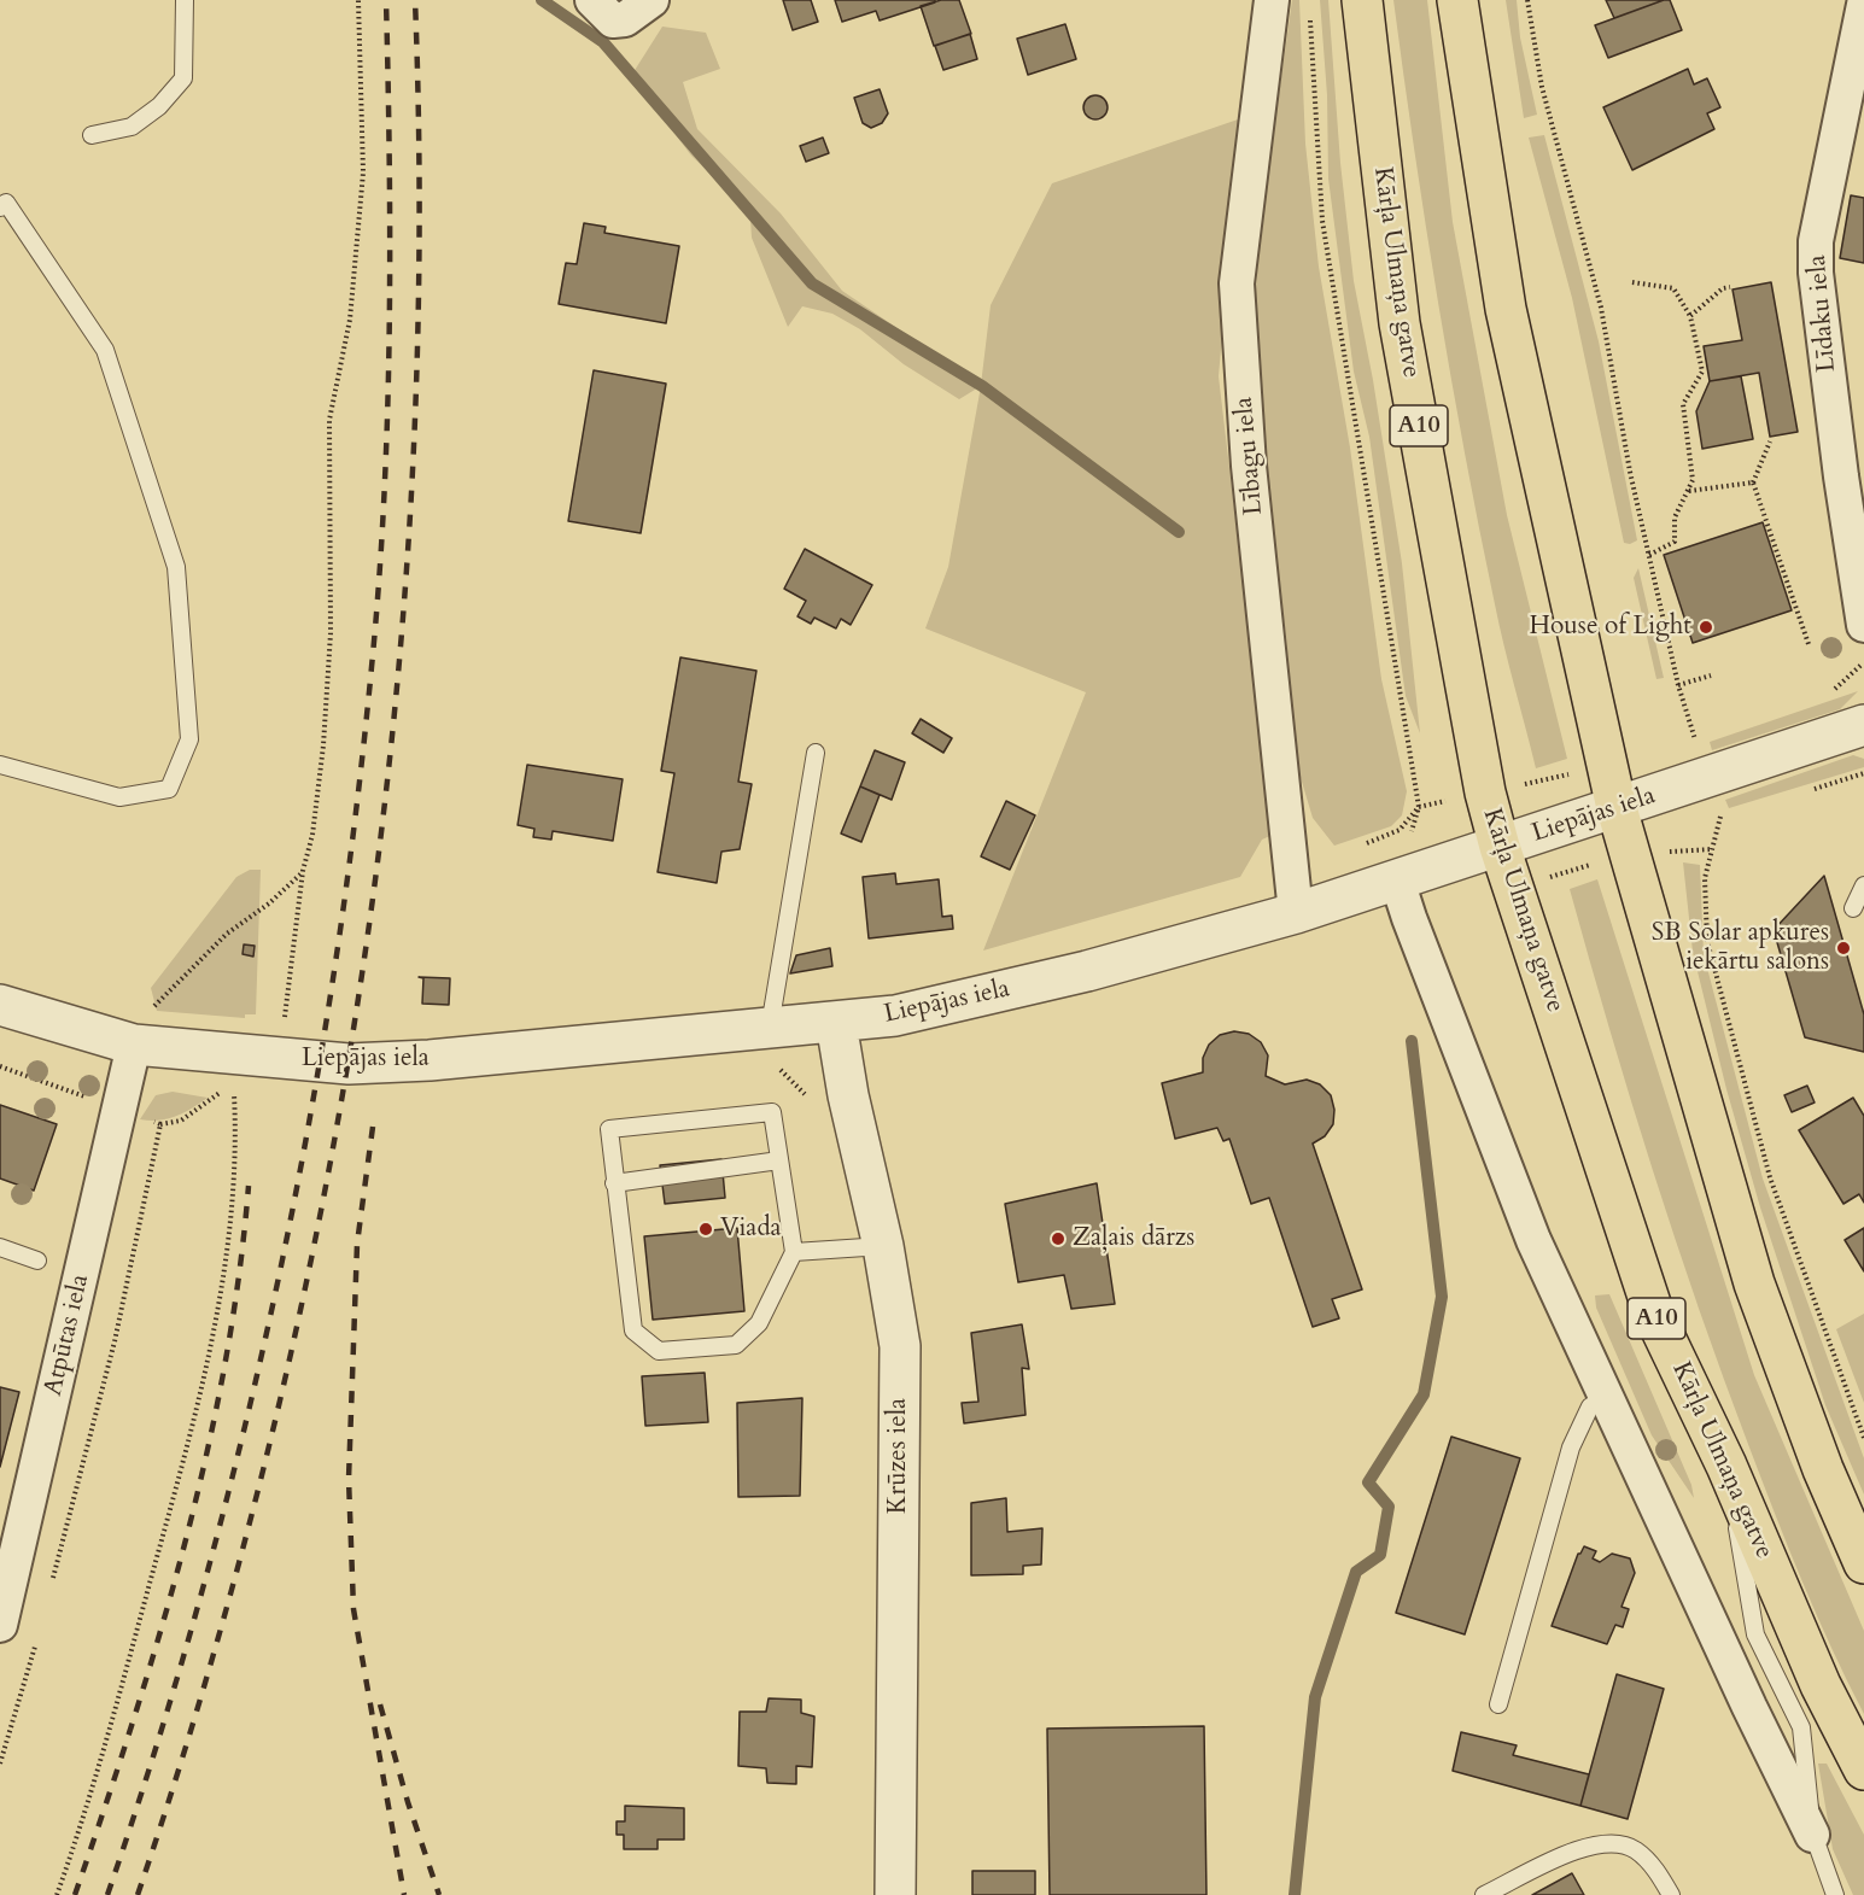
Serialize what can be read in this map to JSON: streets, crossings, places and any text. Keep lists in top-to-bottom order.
{
  "streets": {
    "highway": ["Kārļa Ulmaņa gatve", "A10"],
    "street": [
      "Līdaku iela",
      "Lībagu iela",
      "Liepājas iela",
      "Atpūtas iela",
      "Krūzes iela"
    ]
  },
  "crossings": [
    ["Kārļa Ulmaņa gatve", "Liepājas iela"],
    ["Lībagu iela", "Liepājas iela"],
    ["Liepājas iela", "Atpūtas iela"],
    ["Liepājas iela", "Krūzes iela"]
  ],
  "places": [
    "House of Light",
    "SB Solar apkures iekārtu salons",
    "Viada",
    "Zaļais dārzs"
  ]
}
